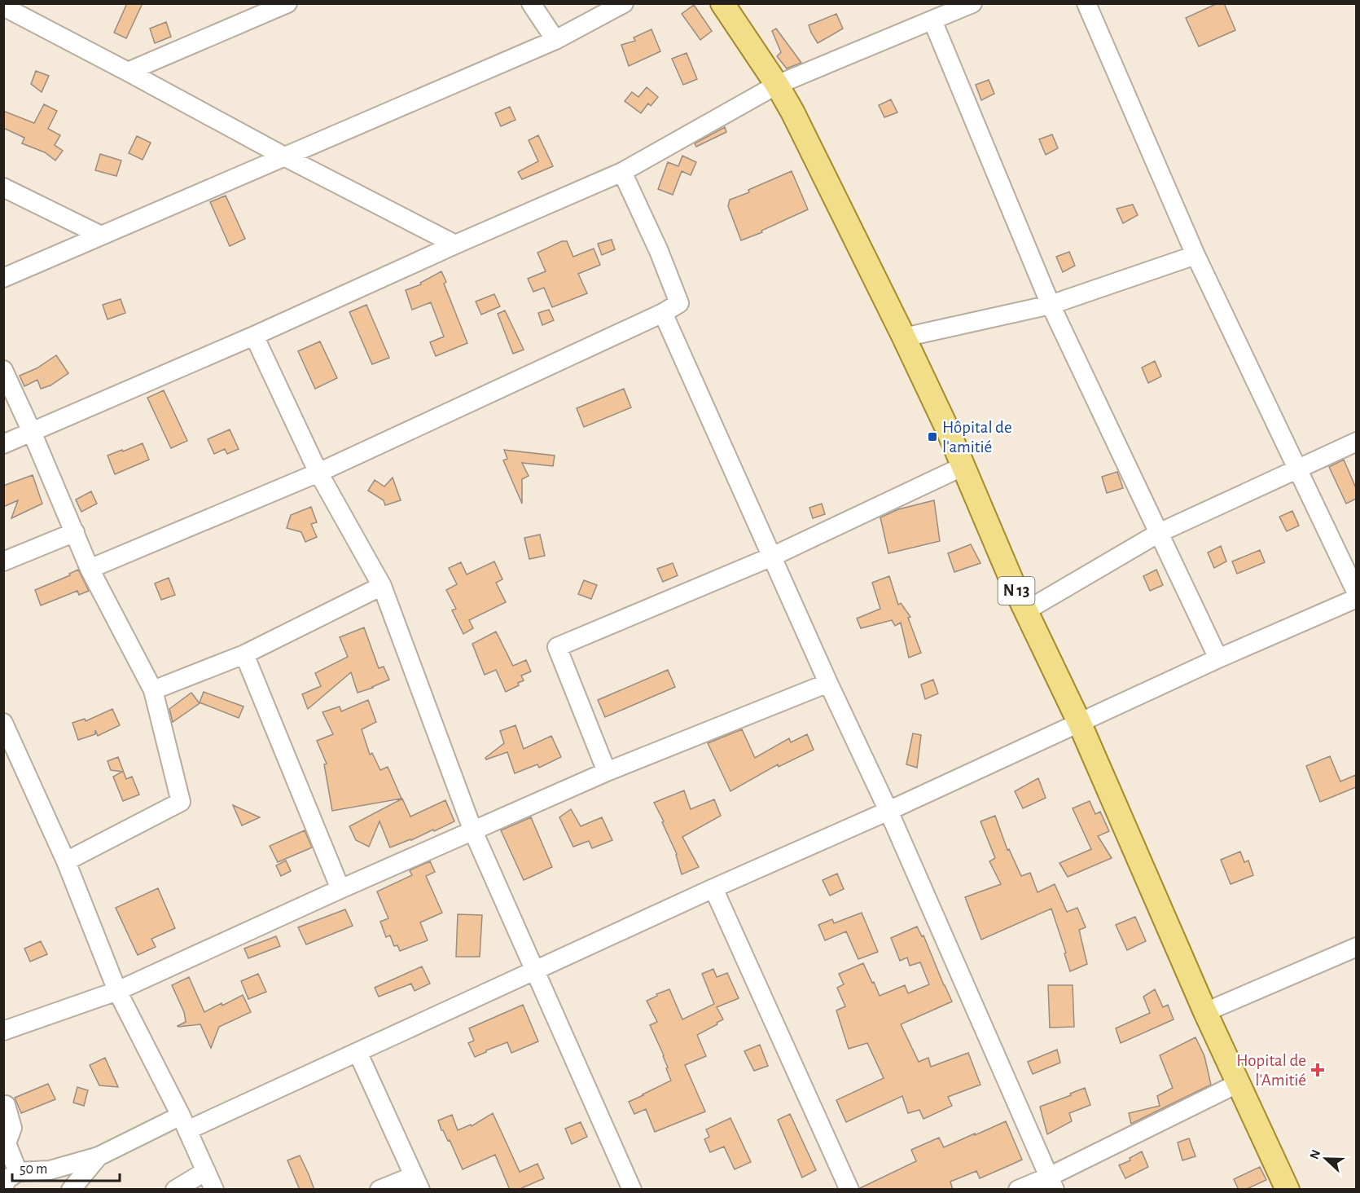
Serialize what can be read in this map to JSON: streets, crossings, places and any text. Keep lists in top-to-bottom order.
{
  "streets": {
    "main road": ["N 13"]
  },
  "places": {
    "transit": ["Hôpital de l'amitié"],
    "health": ["Hopital de l'Amitié"]
  },
  "scale_bar": "50 m",
  "north": "left"
}
